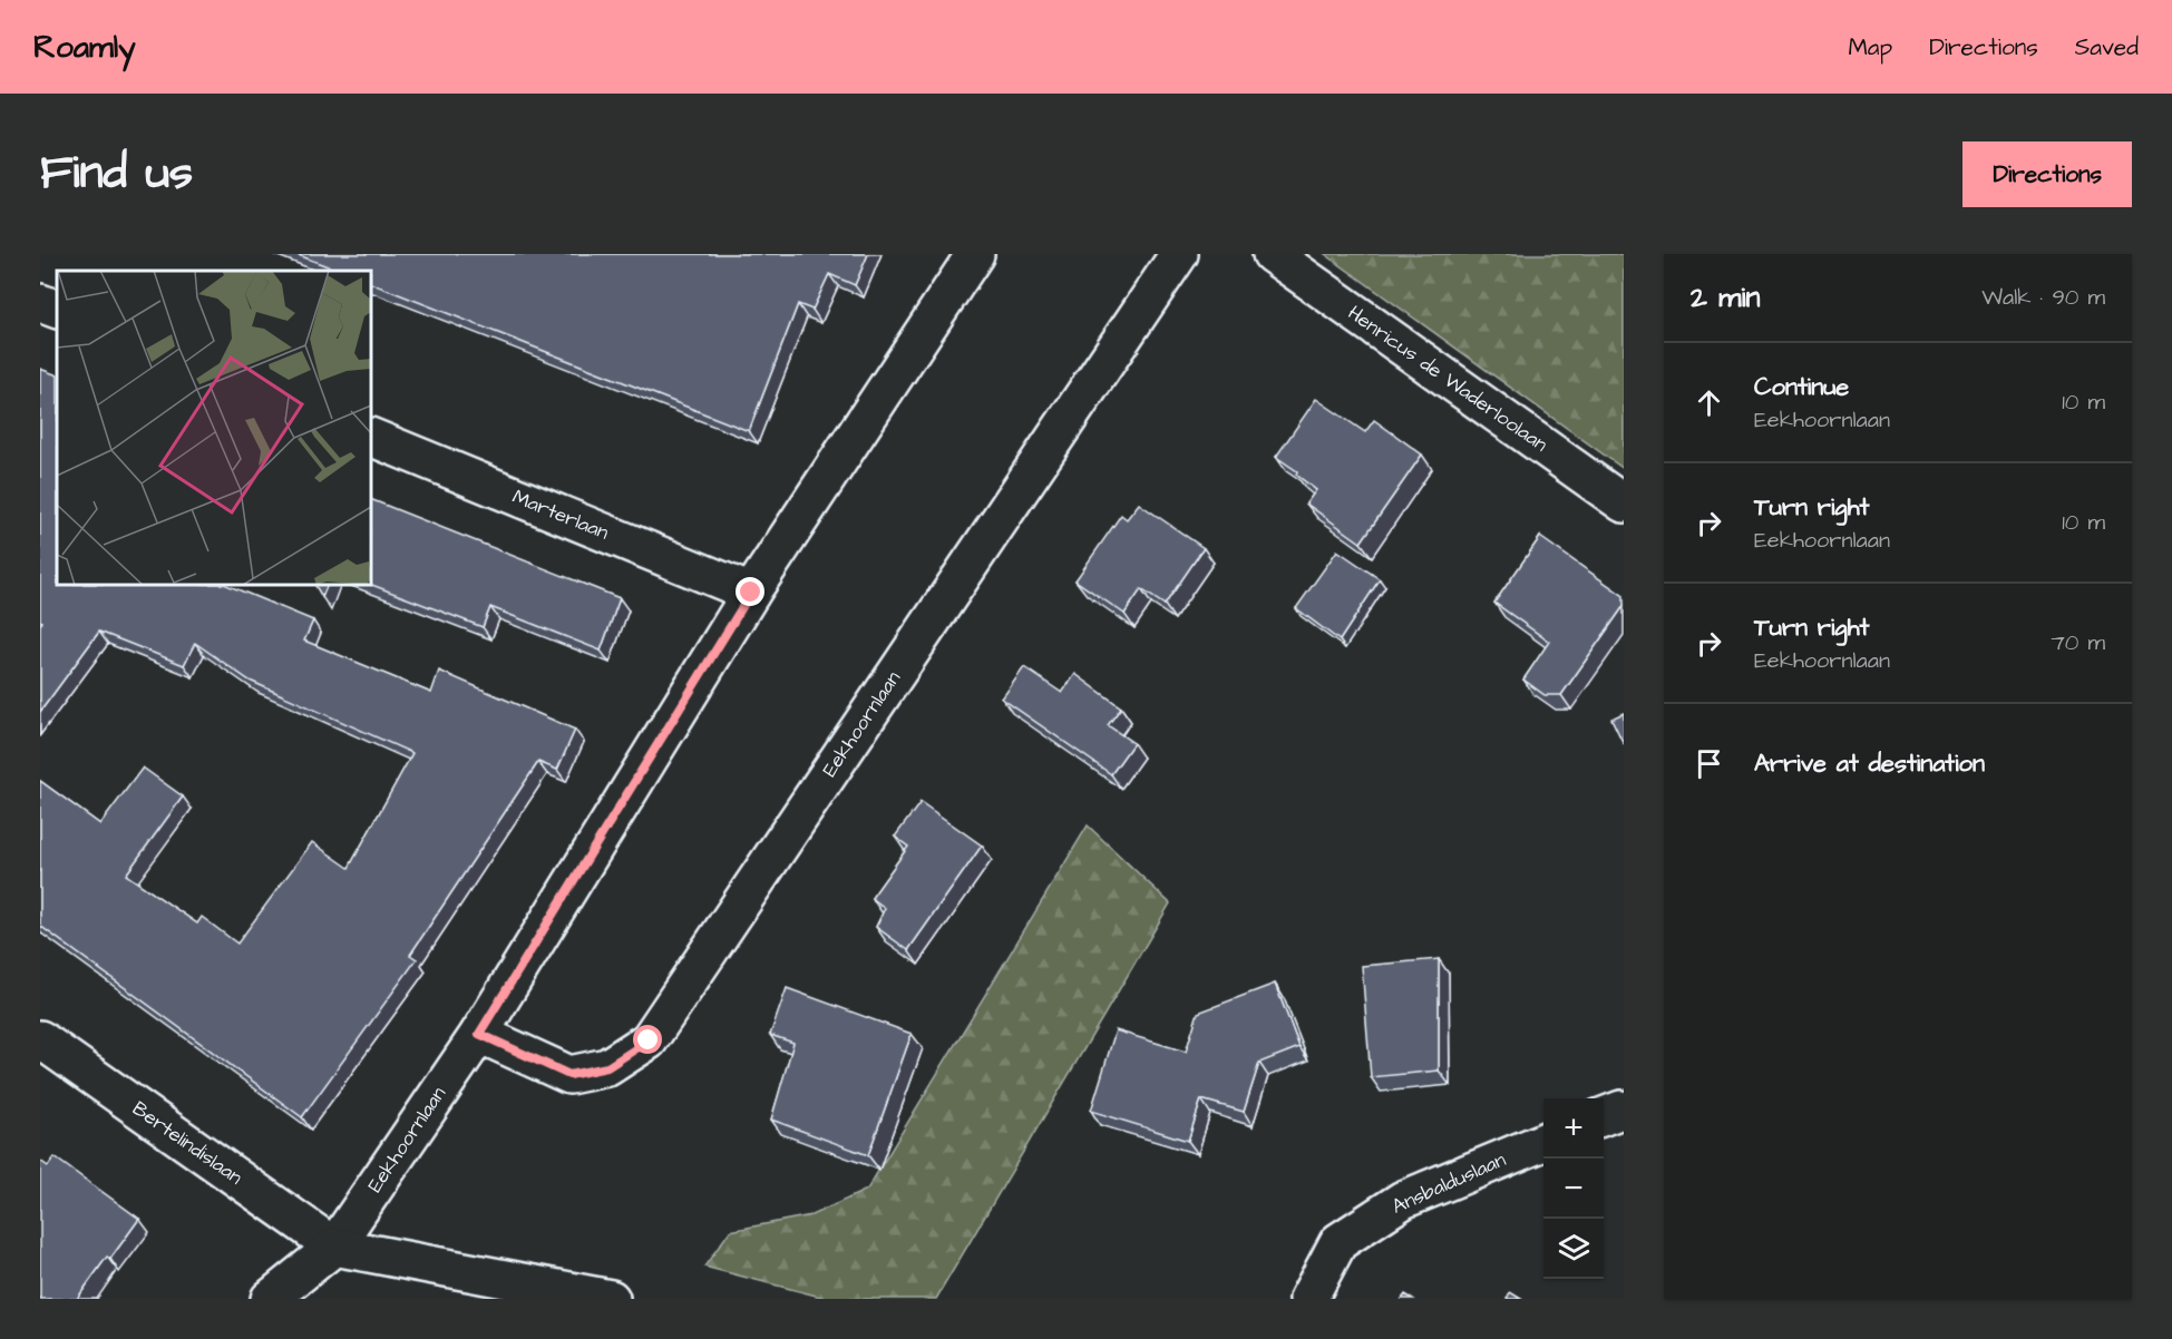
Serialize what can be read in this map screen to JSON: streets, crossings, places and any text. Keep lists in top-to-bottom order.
{
  "streets": {
    "street": [
      "Henricus de Waderloolaan",
      "Marterlaan",
      "Eekhoornlaan",
      "Bertelindislaan",
      "Ansbalduslaan"
    ]
  },
  "crossings": [
    ["Marterlaan", "Eekhoornlaan"],
    ["Eekhoornlaan", "Bertelindislaan"]
  ],
  "page": {
    "header": "Roamly",
    "nav": ["Map", "Directions", "Saved"],
    "title": "Find us",
    "buttons": "Directions",
    "heading": ["2 min", "Walk · 90 m"],
    "list": [
      ["Continue", "Eekhoornlaan", "10 m"],
      ["Turn right", "Eekhoornlaan", "10 m"],
      ["Turn right", "Eekhoornlaan", "70 m"],
      "Arrive at destination"
    ],
    "map_buttons": ["+", "−"]
  }
}
